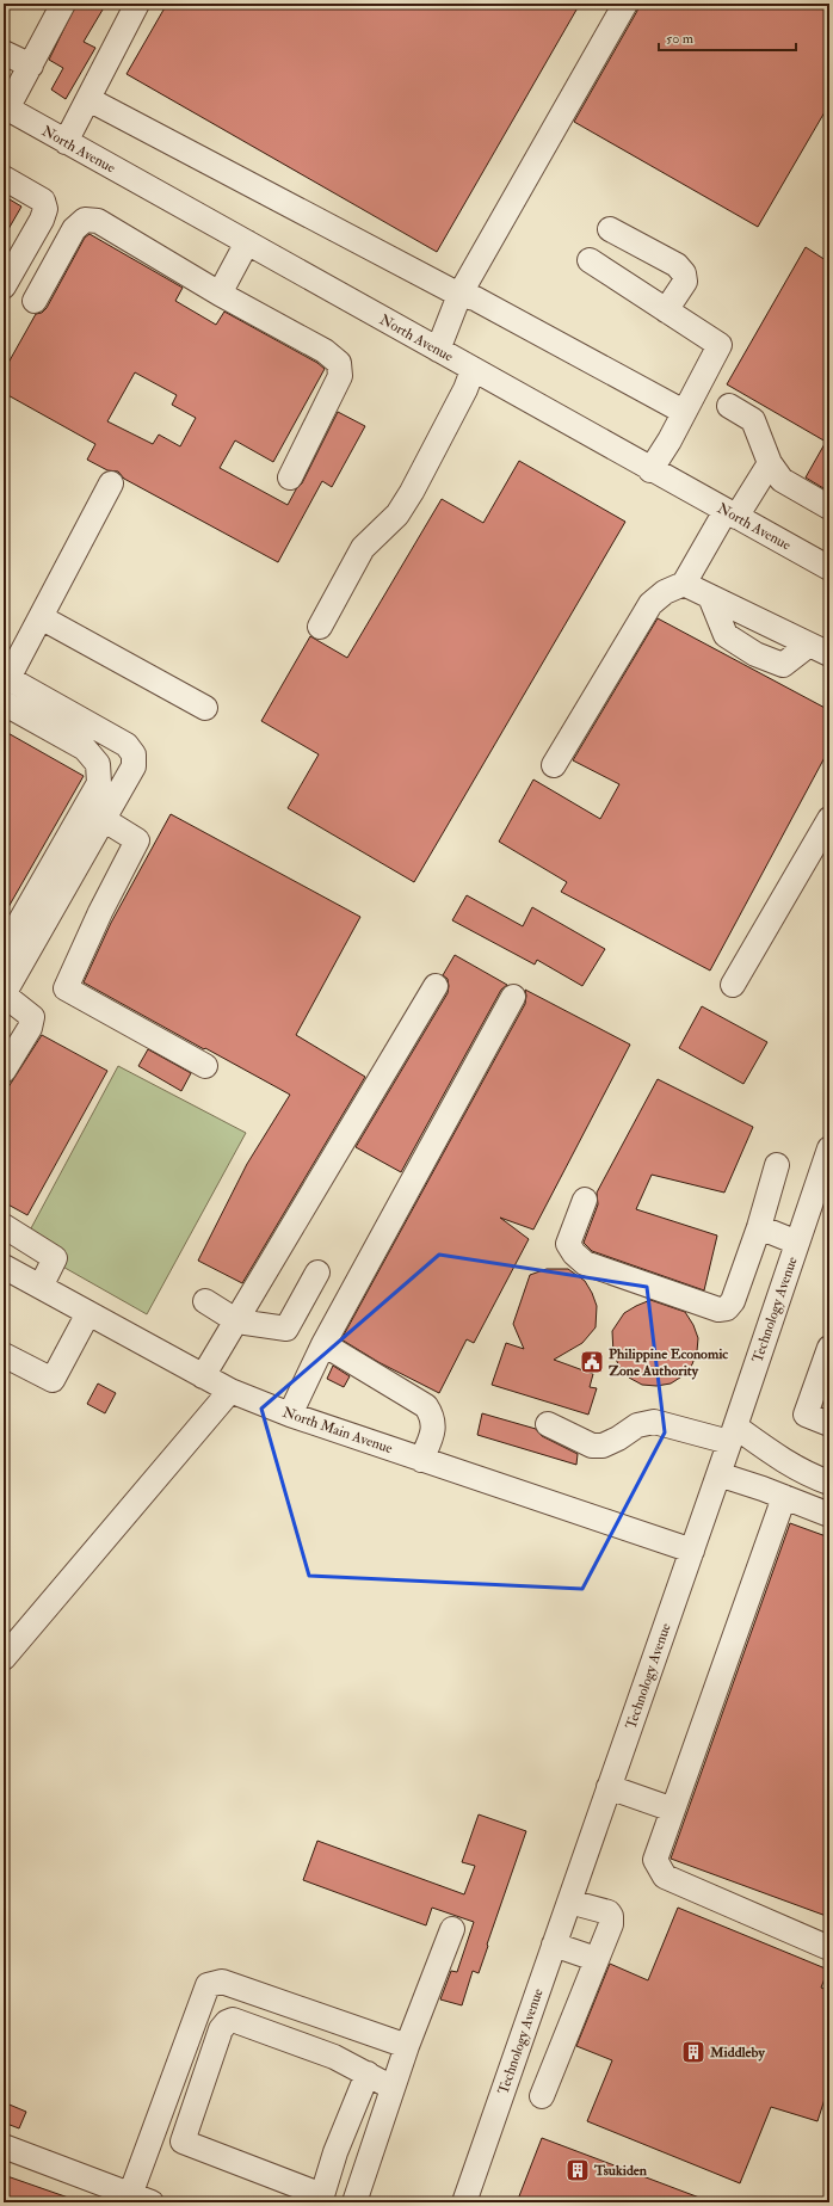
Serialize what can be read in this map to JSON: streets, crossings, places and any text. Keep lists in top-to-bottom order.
{
  "streets": {
    "street": ["North Avenue", "Technology Avenue", "North Main Avenue"]
  },
  "crossings": [
    ["Technology Avenue", "North Main Avenue"]
  ],
  "places": {
    "public building": ["Philippine Economic Zone Authority"],
    "building": ["Middleby", "Tsukiden"]
  },
  "scale_bar": "50 m"
}
